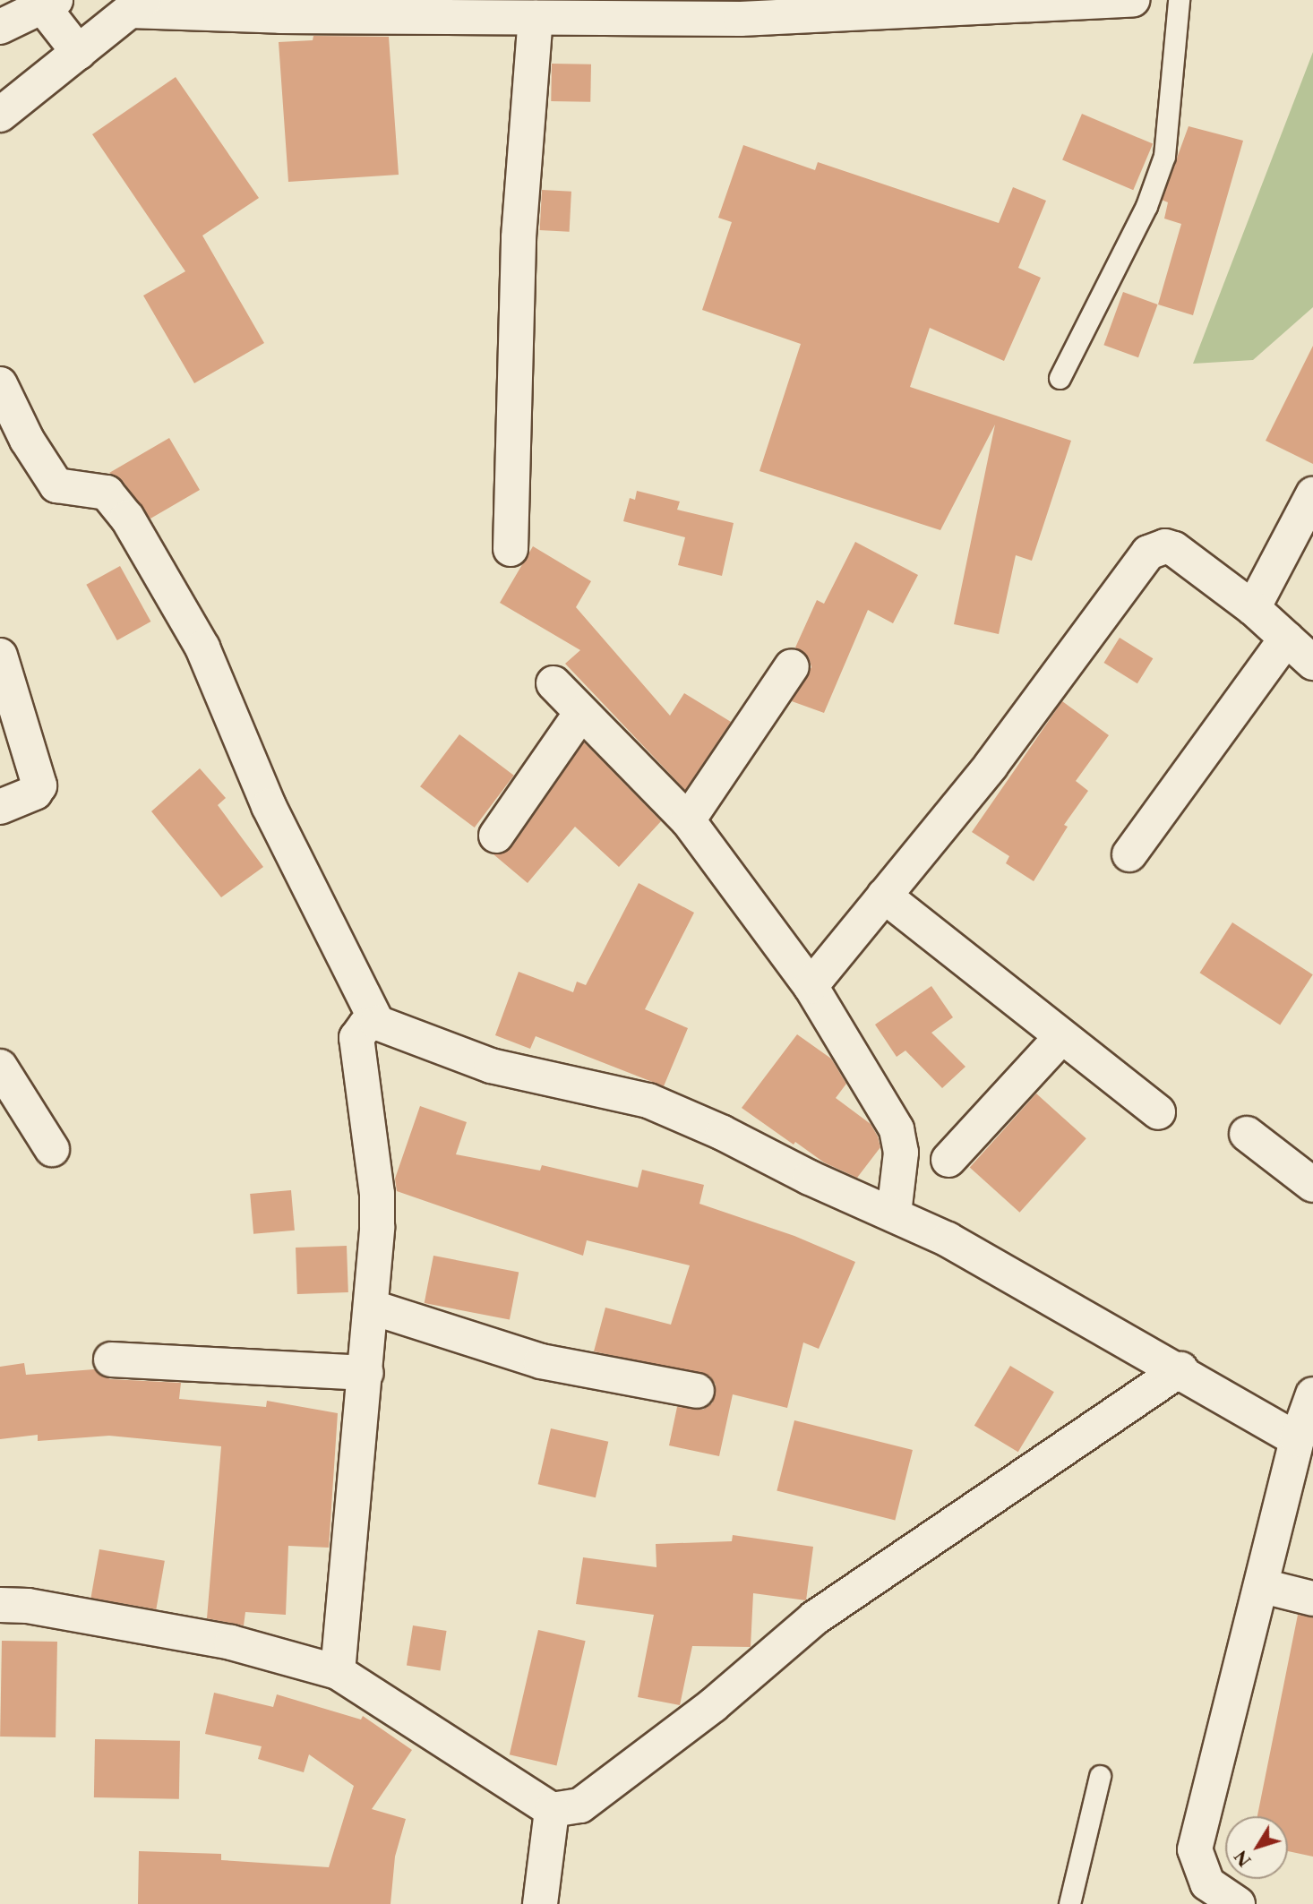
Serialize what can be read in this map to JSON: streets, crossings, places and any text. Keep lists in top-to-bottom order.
{
  "north": "bottom left"
}
